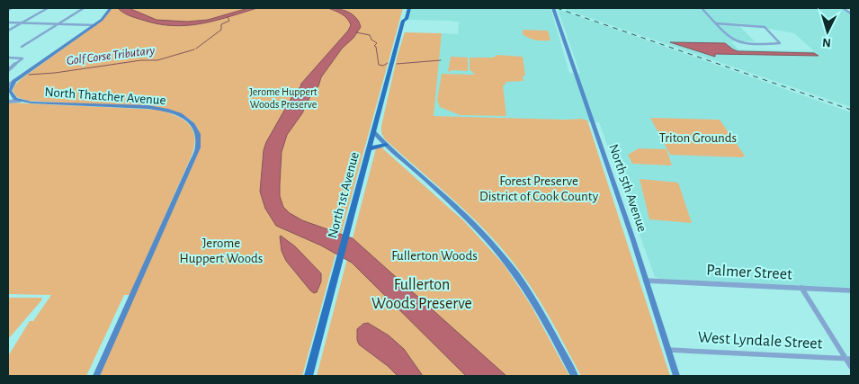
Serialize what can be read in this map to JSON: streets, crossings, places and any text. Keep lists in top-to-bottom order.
{
  "streets": {
    "main road": ["North 1st Avenue"],
    "street": [
      "North Thatcher Avenue",
      "North 5th Avenue",
      "Palmer Street",
      "West Lyndale Street"
    ]
  },
  "crossings": [
    ["North 5th Avenue", "Palmer Street"],
    ["North 5th Avenue", "West Lyndale Street"]
  ],
  "water": ["Golf Corse Tributary"],
  "parks": [
    "Jerome Huppert Woods Preserve",
    "Triton Grounds",
    "Forest Preserve District of Cook County",
    "Jerome Huppert Woods",
    "Fullerton Woods",
    "Fullerton Woods Preserve"
  ],
  "north": "bottom"
}
